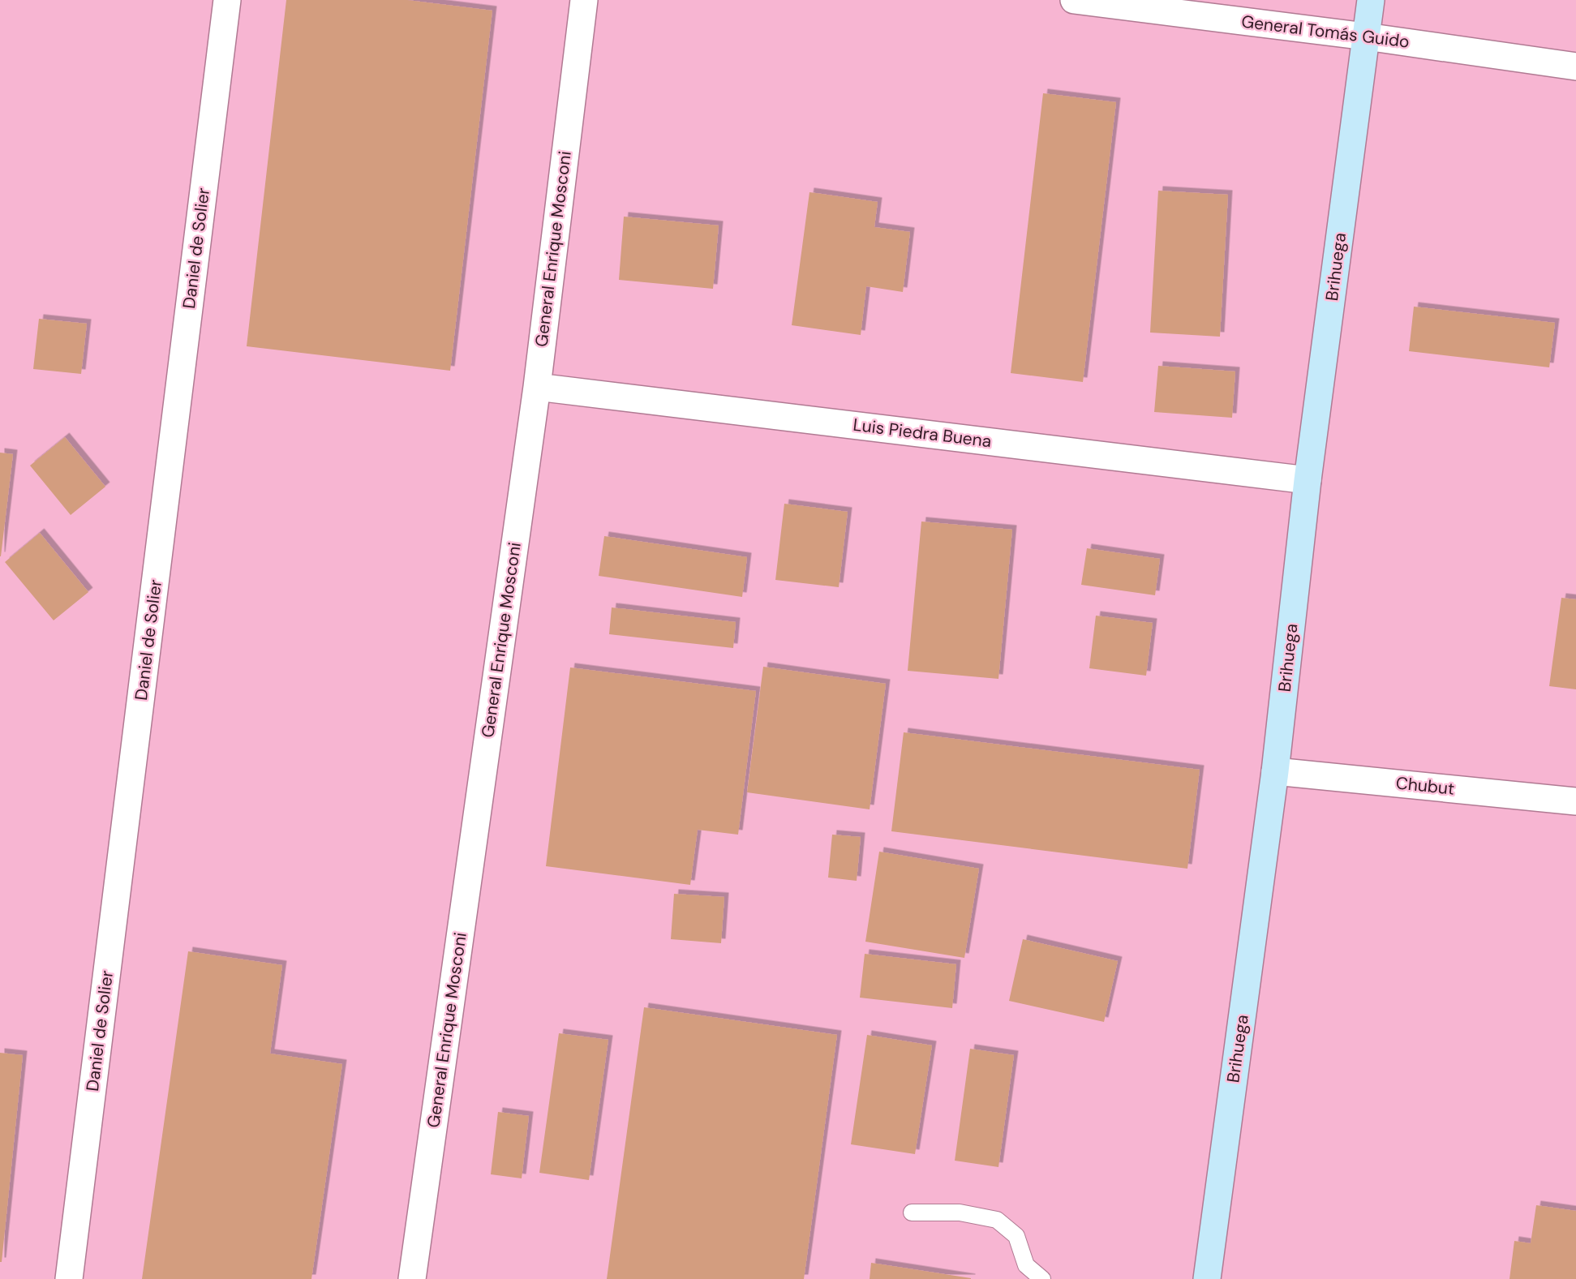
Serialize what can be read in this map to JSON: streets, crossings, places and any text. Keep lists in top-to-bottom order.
{
  "streets": {
    "street": [
      "General Tomás Guido",
      "Daniel de Solier",
      "General Enrique Mosconi",
      "Brihuega",
      "Luis Piedra Buena",
      "Chubut"
    ]
  },
  "crossings": [
    ["General Tomás Guido", "Brihuega"],
    ["General Enrique Mosconi", "Luis Piedra Buena"],
    ["Brihuega", "Luis Piedra Buena"],
    ["Brihuega", "Chubut"]
  ]
}
